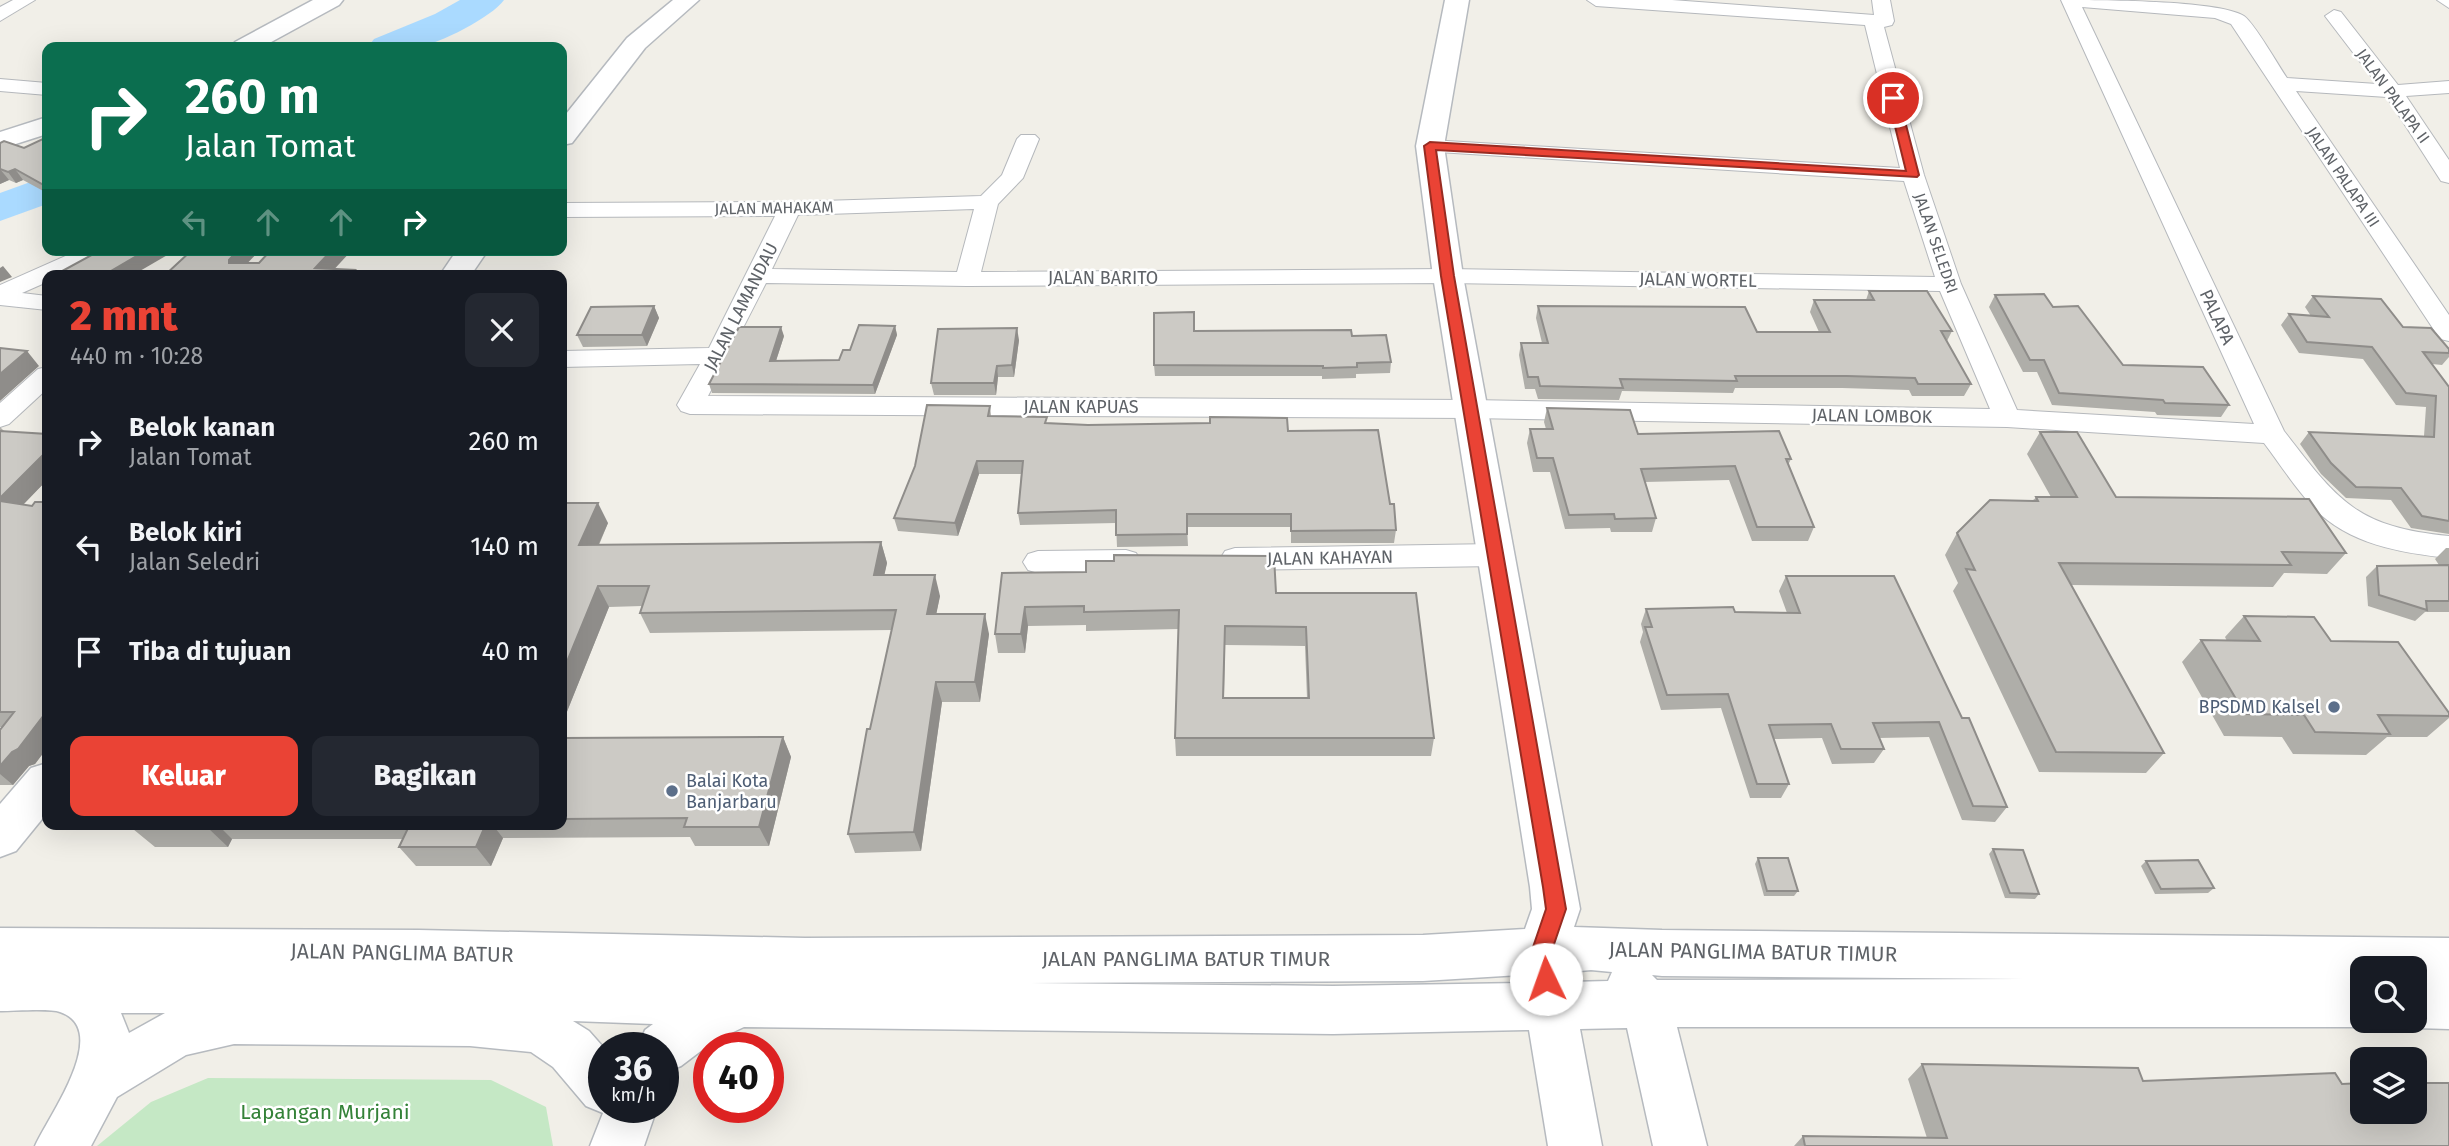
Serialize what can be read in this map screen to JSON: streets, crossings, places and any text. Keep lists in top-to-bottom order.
{
  "streets": {
    "main road": ["JALAN PANGLIMA BATUR TIMUR", "JALAN PANGLIMA BATUR"],
    "street": [
      "JALAN PALAPA II",
      "JALAN PALAPA III",
      "JALAN MAHAKAM",
      "JALAN SELEDRI",
      "JALAN BARITO",
      "JALAN WORTEL",
      "JALAN LAMANDAU",
      "PALAPA",
      "JALAN KAPUAS",
      "JALAN LOMBOK",
      "JALAN KAHAYAN"
    ]
  },
  "crossings": [
    ["JALAN PALAPA III", "PALAPA"],
    ["JALAN MAHAKAM", "JALAN LAMANDAU"],
    ["JALAN SELEDRI", "JALAN WORTEL"],
    ["JALAN SELEDRI", "JALAN LOMBOK"],
    ["JALAN BARITO", "JALAN WORTEL"],
    ["JALAN BARITO", "JALAN LAMANDAU"],
    ["JALAN LAMANDAU", "JALAN KAPUAS"],
    ["PALAPA", "JALAN LOMBOK"],
    ["JALAN KAPUAS", "JALAN LOMBOK"],
    ["JALAN PANGLIMA BATUR TIMUR", "JALAN PANGLIMA BATUR"]
  ],
  "parks": ["Lapangan Murjani"],
  "places": ["BPSDMD Kalsel", "Balai Kota Banjarbaru"],
  "page": {
    "turn": ["260 m", "Jalan Tomat"],
    "heading": ["2 mnt", "440 m · 10:28"],
    "list": [
      {
        "name": "Belok kanan",
        "note": "Jalan Tomat",
        "value": "260 m"
      },
      {
        "name": "Belok kiri",
        "note": "Jalan Seledri",
        "value": "140 m"
      },
      {
        "name": "Tiba di tujuan",
        "value": "40 m"
      }
    ],
    "buttons": ["Keluar", "Bagikan"],
    "speed": "36 km/h",
    "limit": "40"
  }
}
